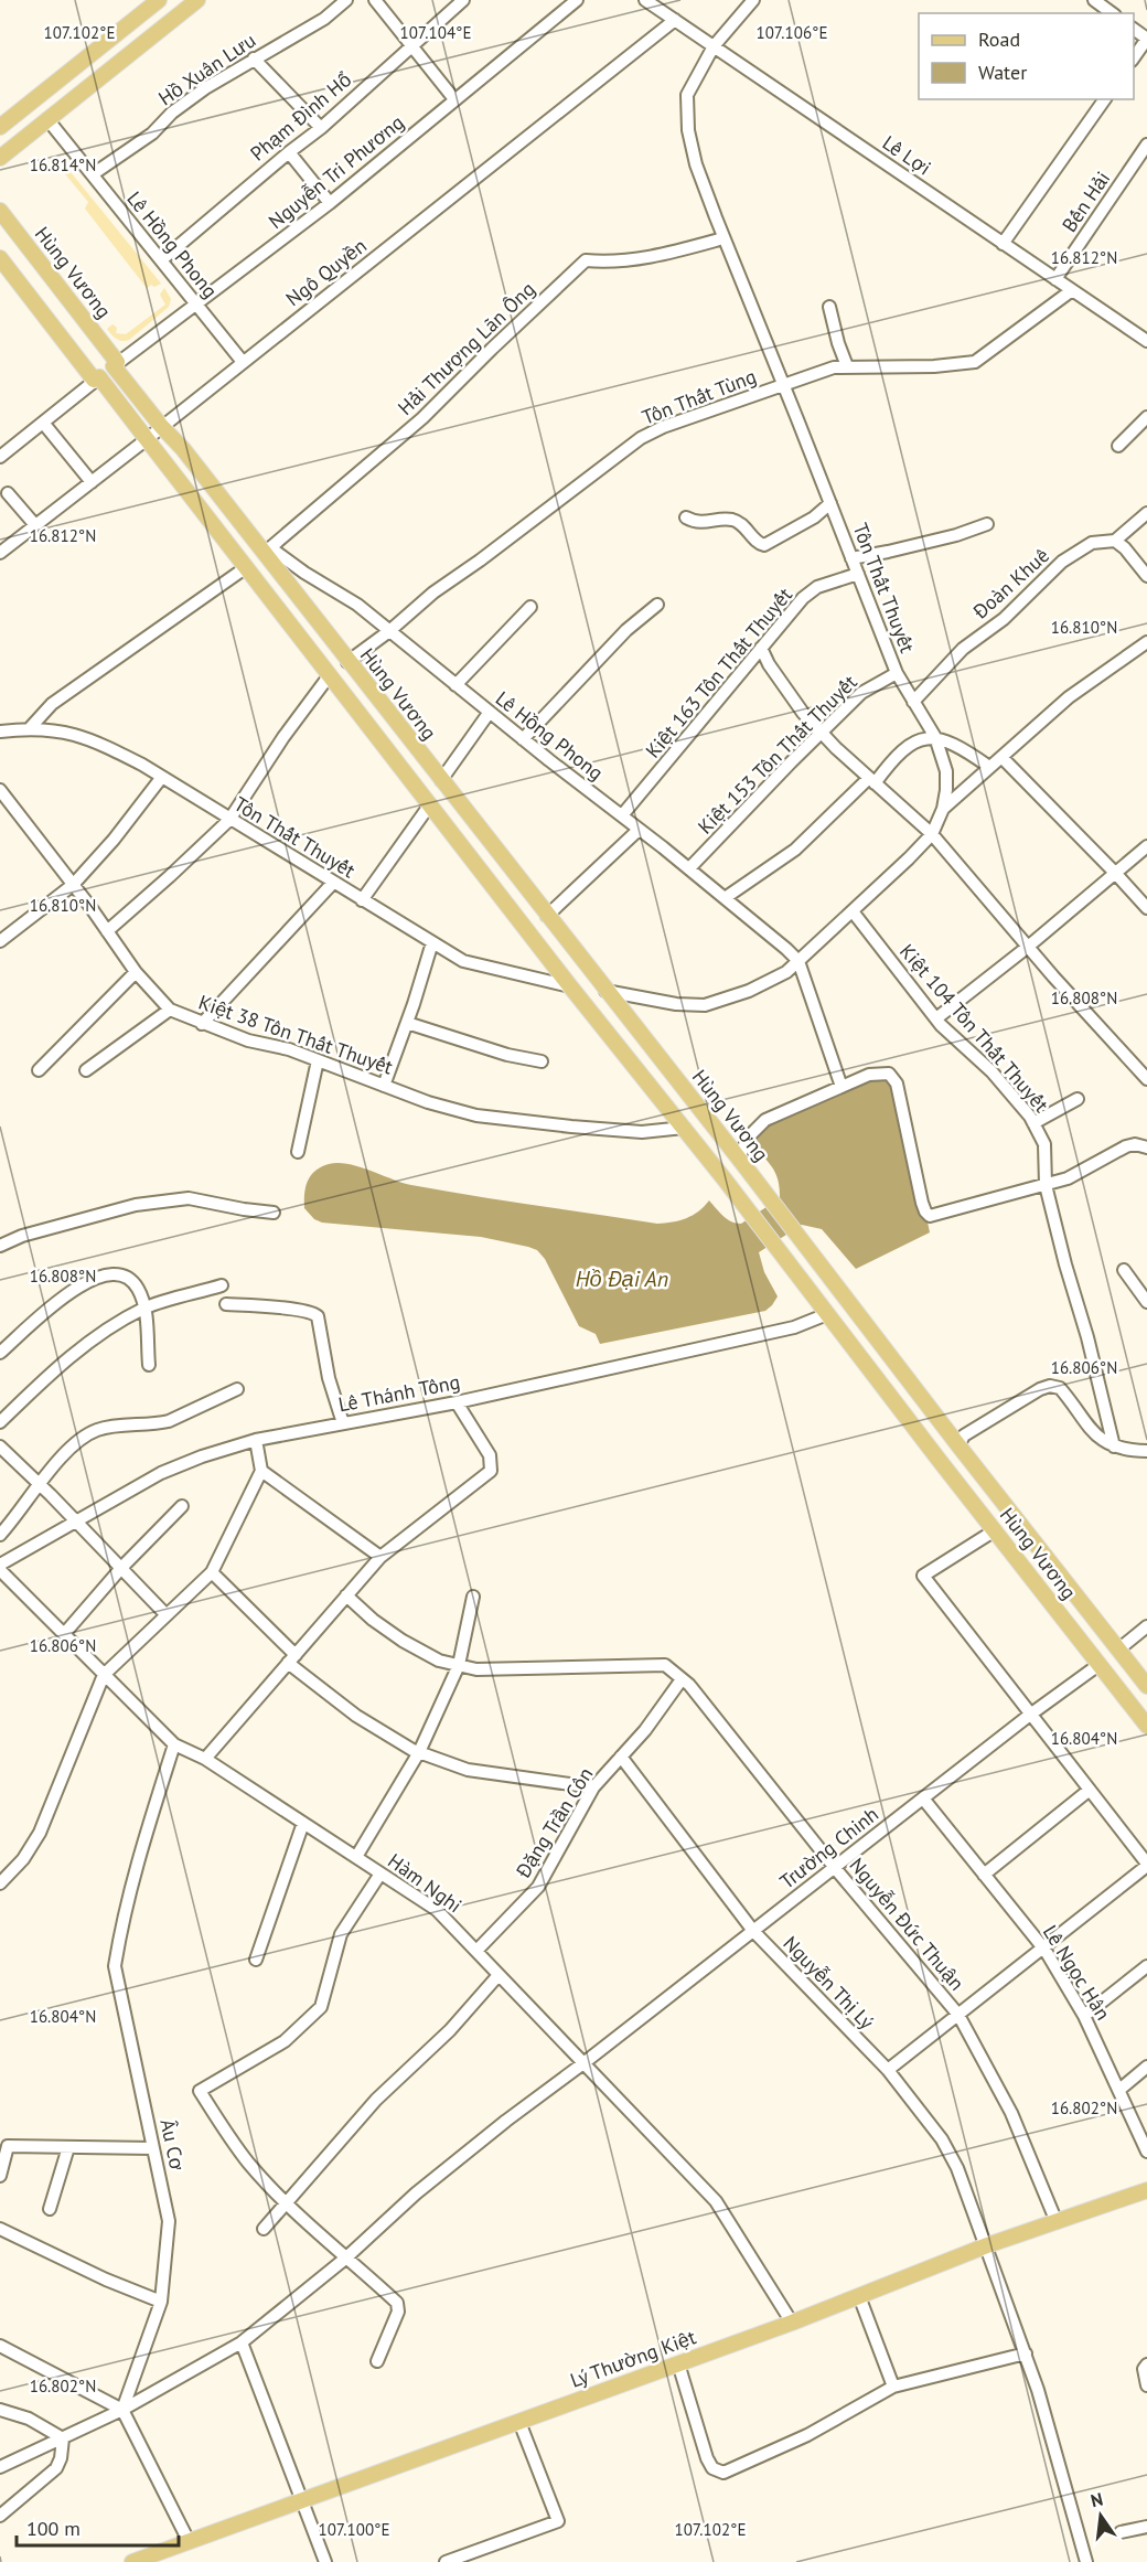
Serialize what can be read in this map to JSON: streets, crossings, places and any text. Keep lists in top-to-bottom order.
{
  "streets": {
    "main road": ["Hùng Vương", "Lý Thường Kiệt"],
    "street": [
      "Hồ Xuân Lưu",
      "Phạm Đình Hổ",
      "Lê Lợi",
      "Nguyễn Tri Phương",
      "Bến Hải",
      "Lê Hồng Phong",
      "Ngô Quyền",
      "Hải Thượng Lãn Ông",
      "Tôn Thất Tùng",
      "Đoàn Khuê",
      "Tôn Thất Thuyết",
      "Kiệt 163 Tôn Thất Thuyết",
      "Kiệt 153 Tôn Thất Thuyết",
      "Kiệt 104 Tôn Thất Thuyết",
      "Kiệt 38 Tôn Thất Thuyết",
      "Lê Thánh Tông",
      "Đặng Trần Côn",
      "Trường Chinh",
      "Hàm Nghi",
      "Nguyễn Đức Thuận",
      "Lê Ngọc Hân",
      "Nguyễn Thị Lý",
      "Âu Cơ"
    ]
  },
  "crossings": [
    ["Hồ Xuân Lưu", "Lê Hồng Phong"],
    ["Phạm Đình Hổ", "Lê Hồng Phong"],
    ["Lê Lợi", "Bến Hải"],
    ["Lê Lợi", "Ngô Quyền"],
    ["Lê Lợi", "Tôn Thất Tùng"],
    ["Lê Lợi", "Tôn Thất Thuyết"],
    ["Nguyễn Tri Phương", "Lê Hồng Phong"],
    ["Nguyễn Tri Phương", "Hùng Vương"],
    ["Lê Hồng Phong", "Hùng Vương"],
    ["Lê Hồng Phong", "Ngô Quyền"],
    ["Lê Hồng Phong", "Hải Thượng Lãn Ông"],
    ["Lê Hồng Phong", "Tôn Thất Tùng"],
    ["Lê Hồng Phong", "Tôn Thất Thuyết"],
    ["Lê Hồng Phong", "Kiệt 163 Tôn Thất Thuyết"],
    ["Lê Hồng Phong", "Kiệt 153 Tôn Thất Thuyết"],
    ["Hùng Vương", "Ngô Quyền"],
    ["Hùng Vương", "Hải Thượng Lãn Ông"],
    ["Hùng Vương", "Tôn Thất Tùng"],
    ["Hùng Vương", "Tôn Thất Thuyết"],
    ["Hùng Vương", "Kiệt 38 Tôn Thất Thuyết"],
    ["Hùng Vương", "Lê Thánh Tông"],
    ["Hùng Vương", "Trường Chinh"],
    ["Hải Thượng Lãn Ông", "Tôn Thất Thuyết"],
    ["Tôn Thất Tùng", "Tôn Thất Thuyết"],
    ["Đoàn Khuê", "Tôn Thất Thuyết"],
    ["Tôn Thất Thuyết", "Kiệt 163 Tôn Thất Thuyết"],
    ["Tôn Thất Thuyết", "Kiệt 153 Tôn Thất Thuyết"],
    ["Tôn Thất Thuyết", "Kiệt 104 Tôn Thất Thuyết"],
    ["Đặng Trần Côn", "Hàm Nghi"],
    ["Đặng Trần Côn", "Nguyễn Đức Thuận"],
    ["Đặng Trần Côn", "Nguyễn Thị Lý"],
    ["Trường Chinh", "Hàm Nghi"],
    ["Trường Chinh", "Nguyễn Đức Thuận"],
    ["Trường Chinh", "Lê Ngọc Hân"],
    ["Trường Chinh", "Nguyễn Thị Lý"],
    ["Trường Chinh", "Âu Cơ"],
    ["Hàm Nghi", "Âu Cơ"],
    ["Hàm Nghi", "Lý Thường Kiệt"],
    ["Nguyễn Đức Thuận", "Lý Thường Kiệt"],
    ["Nguyễn Thị Lý", "Lý Thường Kiệt"]
  ],
  "water": ["Hồ Đại An"],
  "legend": ["Road", "Water"],
  "scale_bar": "100 m",
  "north": "top",
  "coordinates": [
    "107.102°E",
    "107.104°E",
    "107.106°E",
    "16.814°N",
    "16.812°N",
    "16.810°N",
    "16.808°N",
    "16.806°N",
    "16.804°N",
    "16.802°N",
    "107.100°E"
  ]
}
